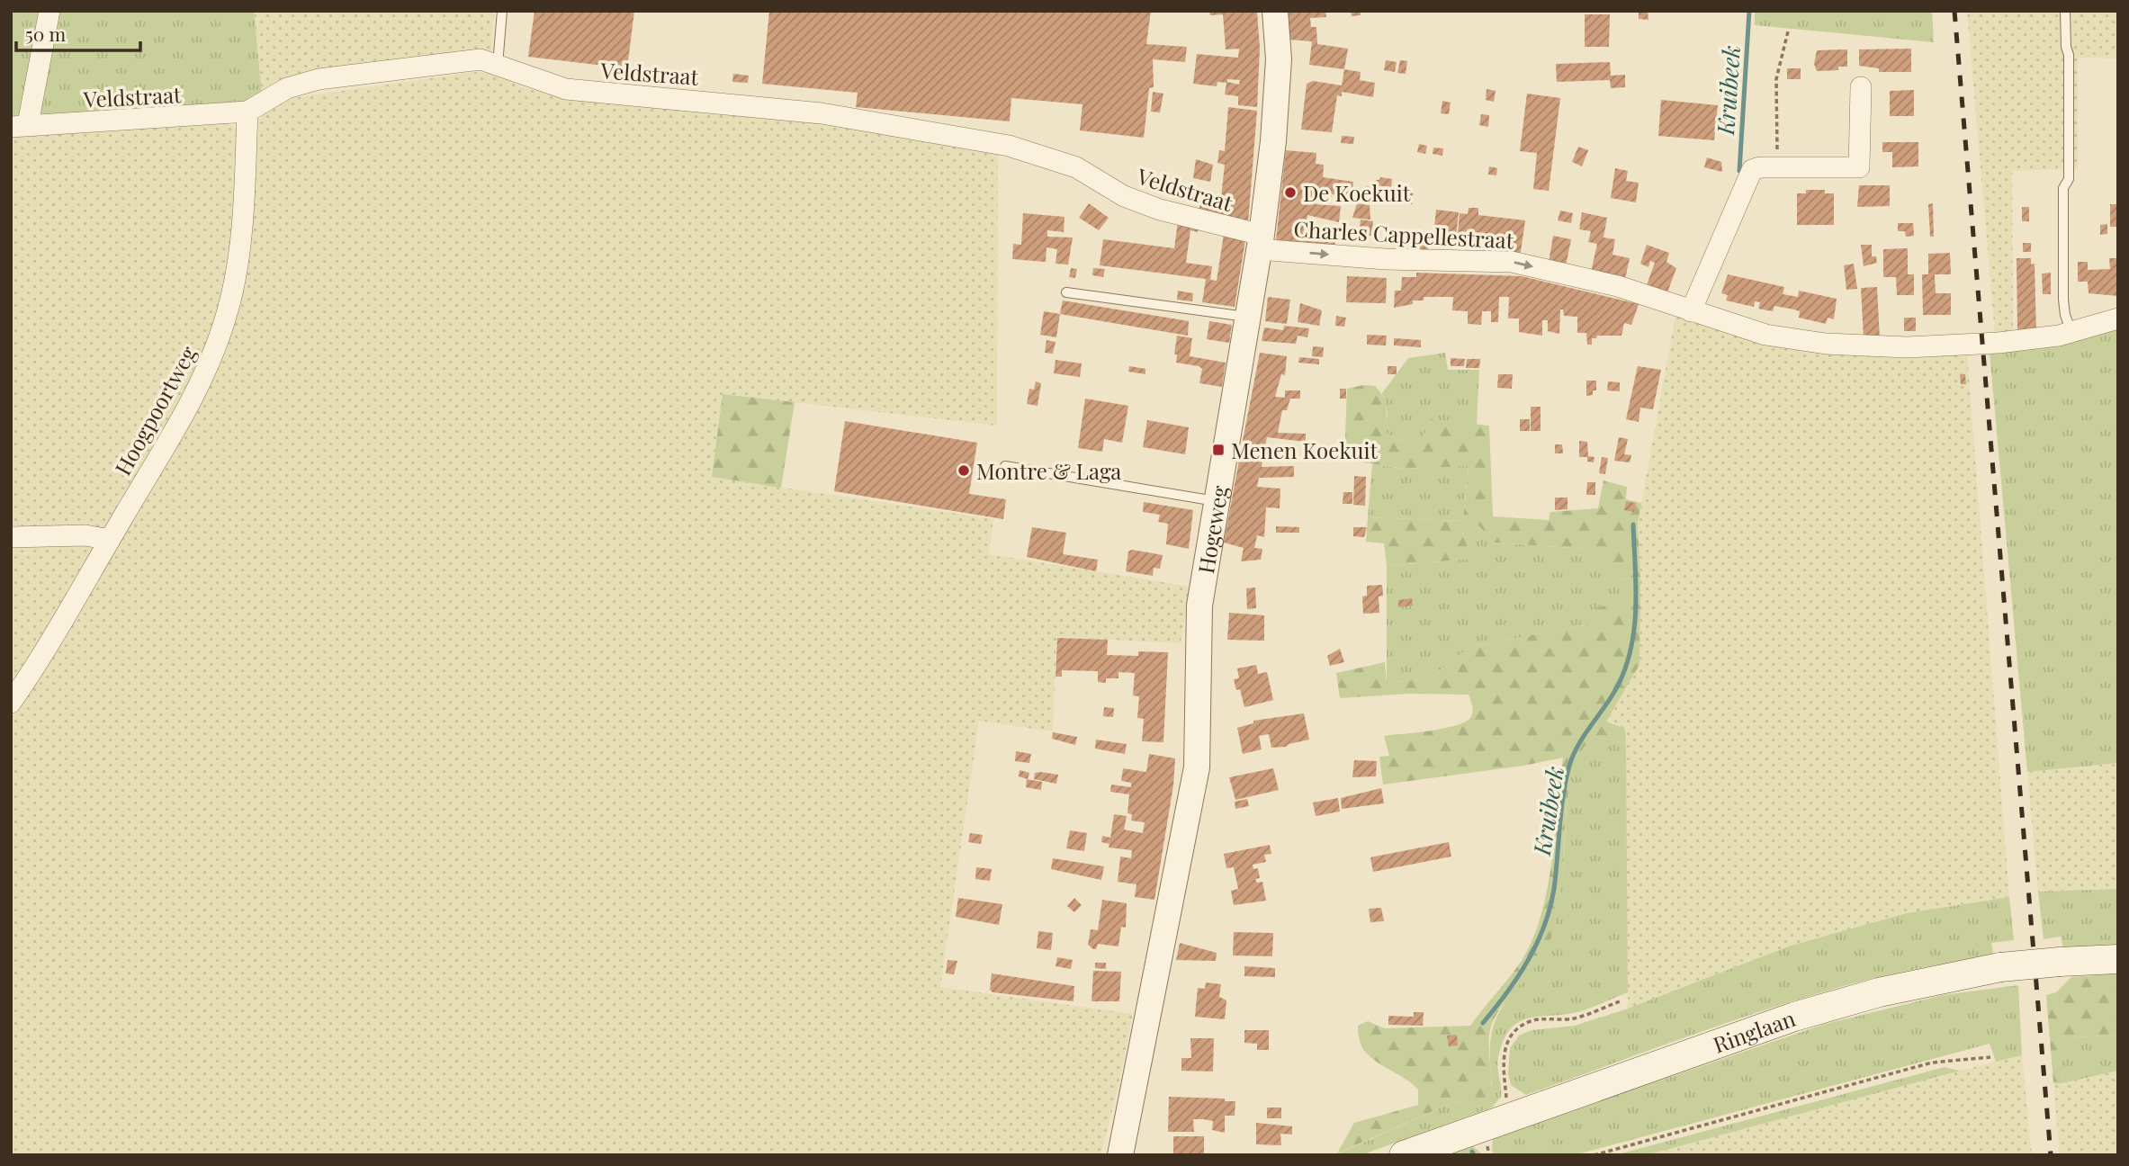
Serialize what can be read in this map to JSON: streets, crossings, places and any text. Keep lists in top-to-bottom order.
{
  "streets": {
    "main road": ["Ringlaan"],
    "street": [
      "Veldstraat",
      "Charles Cappellestraat",
      "Hoogpoortweg",
      "Hogeweg"
    ]
  },
  "crossings": [
    ["Veldstraat", "Charles Cappellestraat"],
    ["Veldstraat", "Hoogpoortweg"],
    ["Veldstraat", "Hogeweg"],
    ["Charles Cappellestraat", "Hogeweg"]
  ],
  "one_way": ["Charles Cappellestraat"],
  "water": ["Kruibeek"],
  "places": {
    "other": ["De Koekuit", "Montre & Laga"],
    "transit": ["Menen Koekuit"]
  },
  "scale_bar": "50 m"
}
